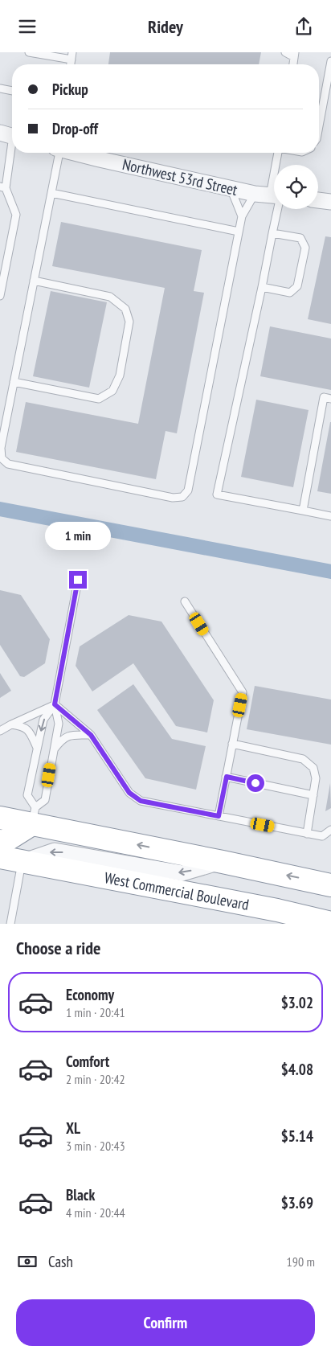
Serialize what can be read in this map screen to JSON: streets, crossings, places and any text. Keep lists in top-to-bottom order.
{
  "streets": {
    "highway": ["West Commercial Boulevard"],
    "street": ["Northwest 53rd Street"]
  },
  "page": {
    "header": "Ridey",
    "banner": ["Pickup", "Drop-off"],
    "bubble": "1 min",
    "heading": "Choose a ride",
    "list": [
      {
        "name": "Economy",
        "note": "1 min · 20:41",
        "value": "$3.02"
      },
      {
        "name": "Comfort",
        "note": "2 min · 20:42",
        "value": "$4.08"
      },
      {
        "name": "XL",
        "note": "3 min · 20:43",
        "value": "$5.14"
      },
      {
        "name": "Black",
        "note": "4 min · 20:44",
        "value": "$3.69"
      }
    ],
    "pay": ["Cash", "190 m"],
    "buttons": "Confirm"
  }
}
